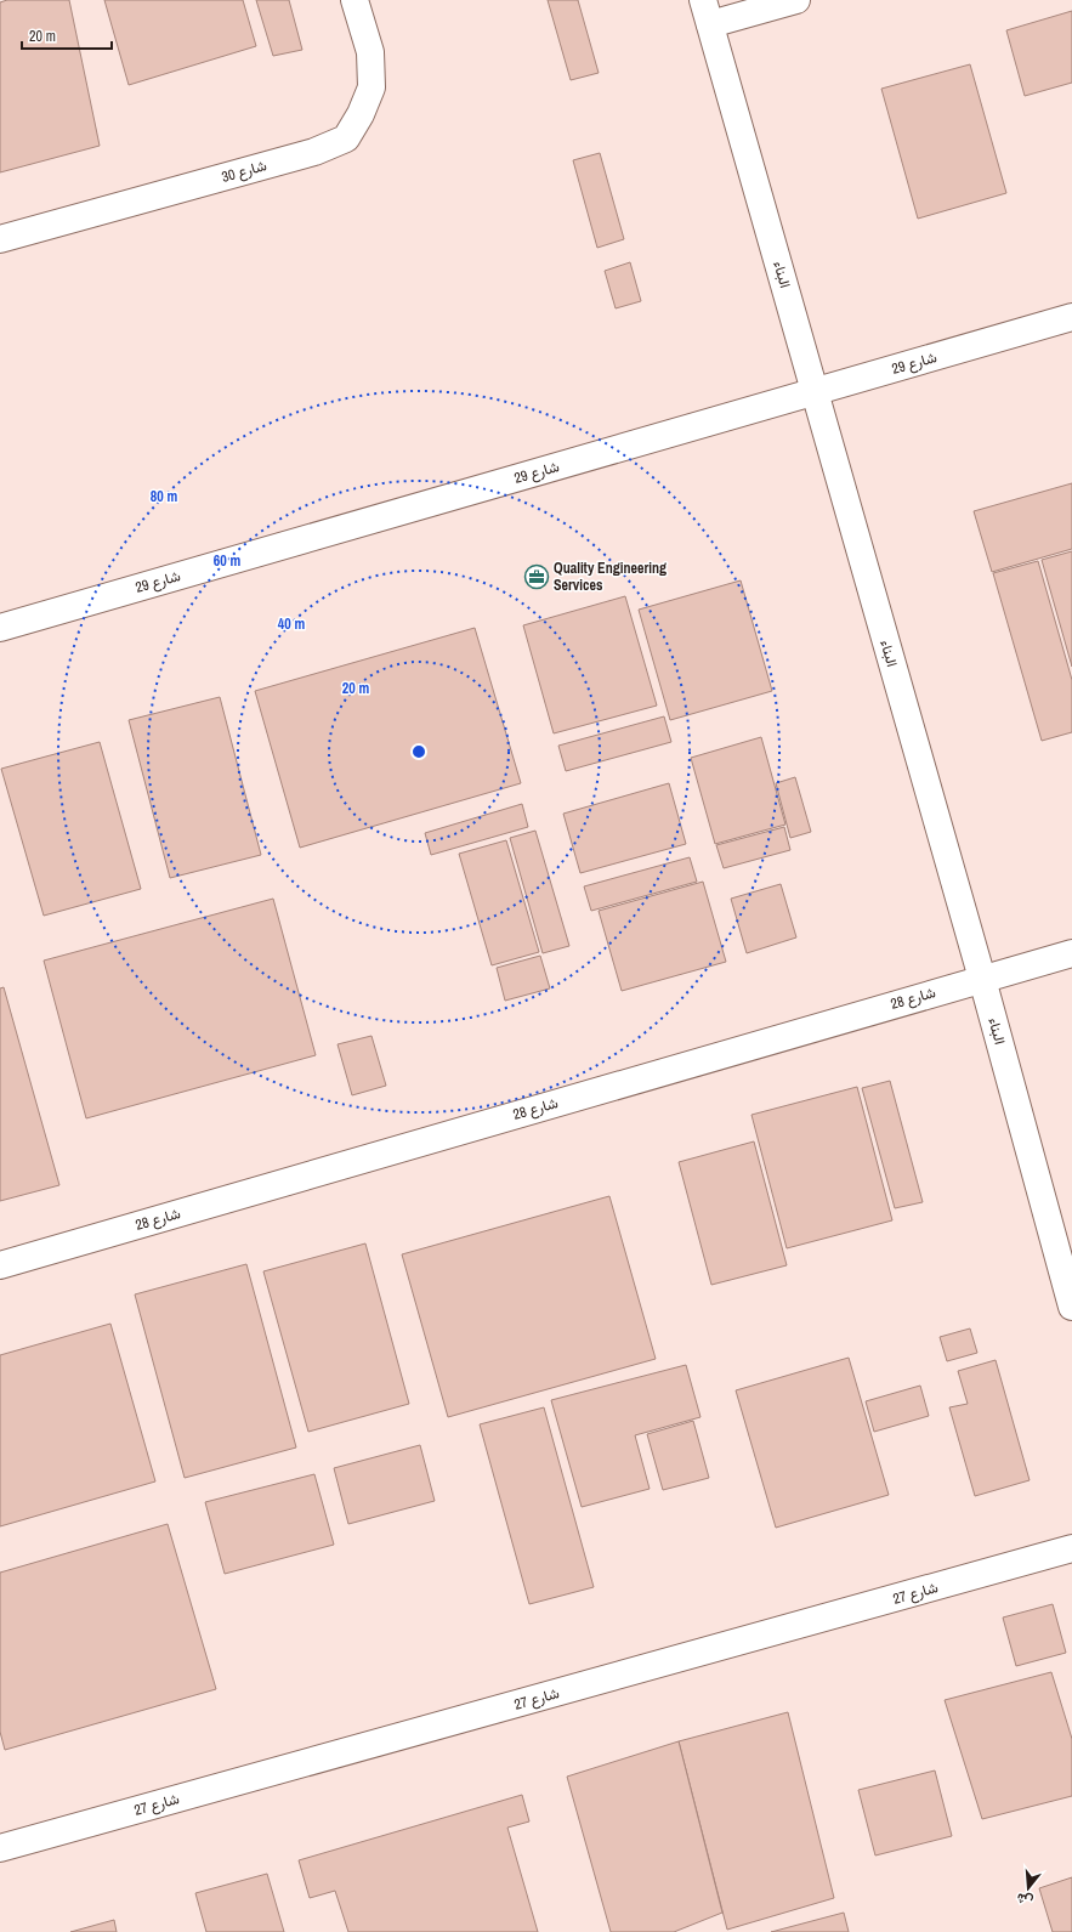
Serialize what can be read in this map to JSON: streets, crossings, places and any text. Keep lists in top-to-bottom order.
{
  "streets": {
    "street": [
      "شارع 30",
      "البناء",
      "شارع 29",
      "شارع 28",
      "شارع 27"
    ]
  },
  "crossings": [
    ["البناء", "شارع 29"],
    ["البناء", "شارع 28"]
  ],
  "places": {
    "office": ["Quality Engineering Services"]
  },
  "scale_bar": "20 m",
  "north": "bottom",
  "rings": [
    "80 m",
    "60 m",
    "40 m",
    "20 m"
  ]
}
